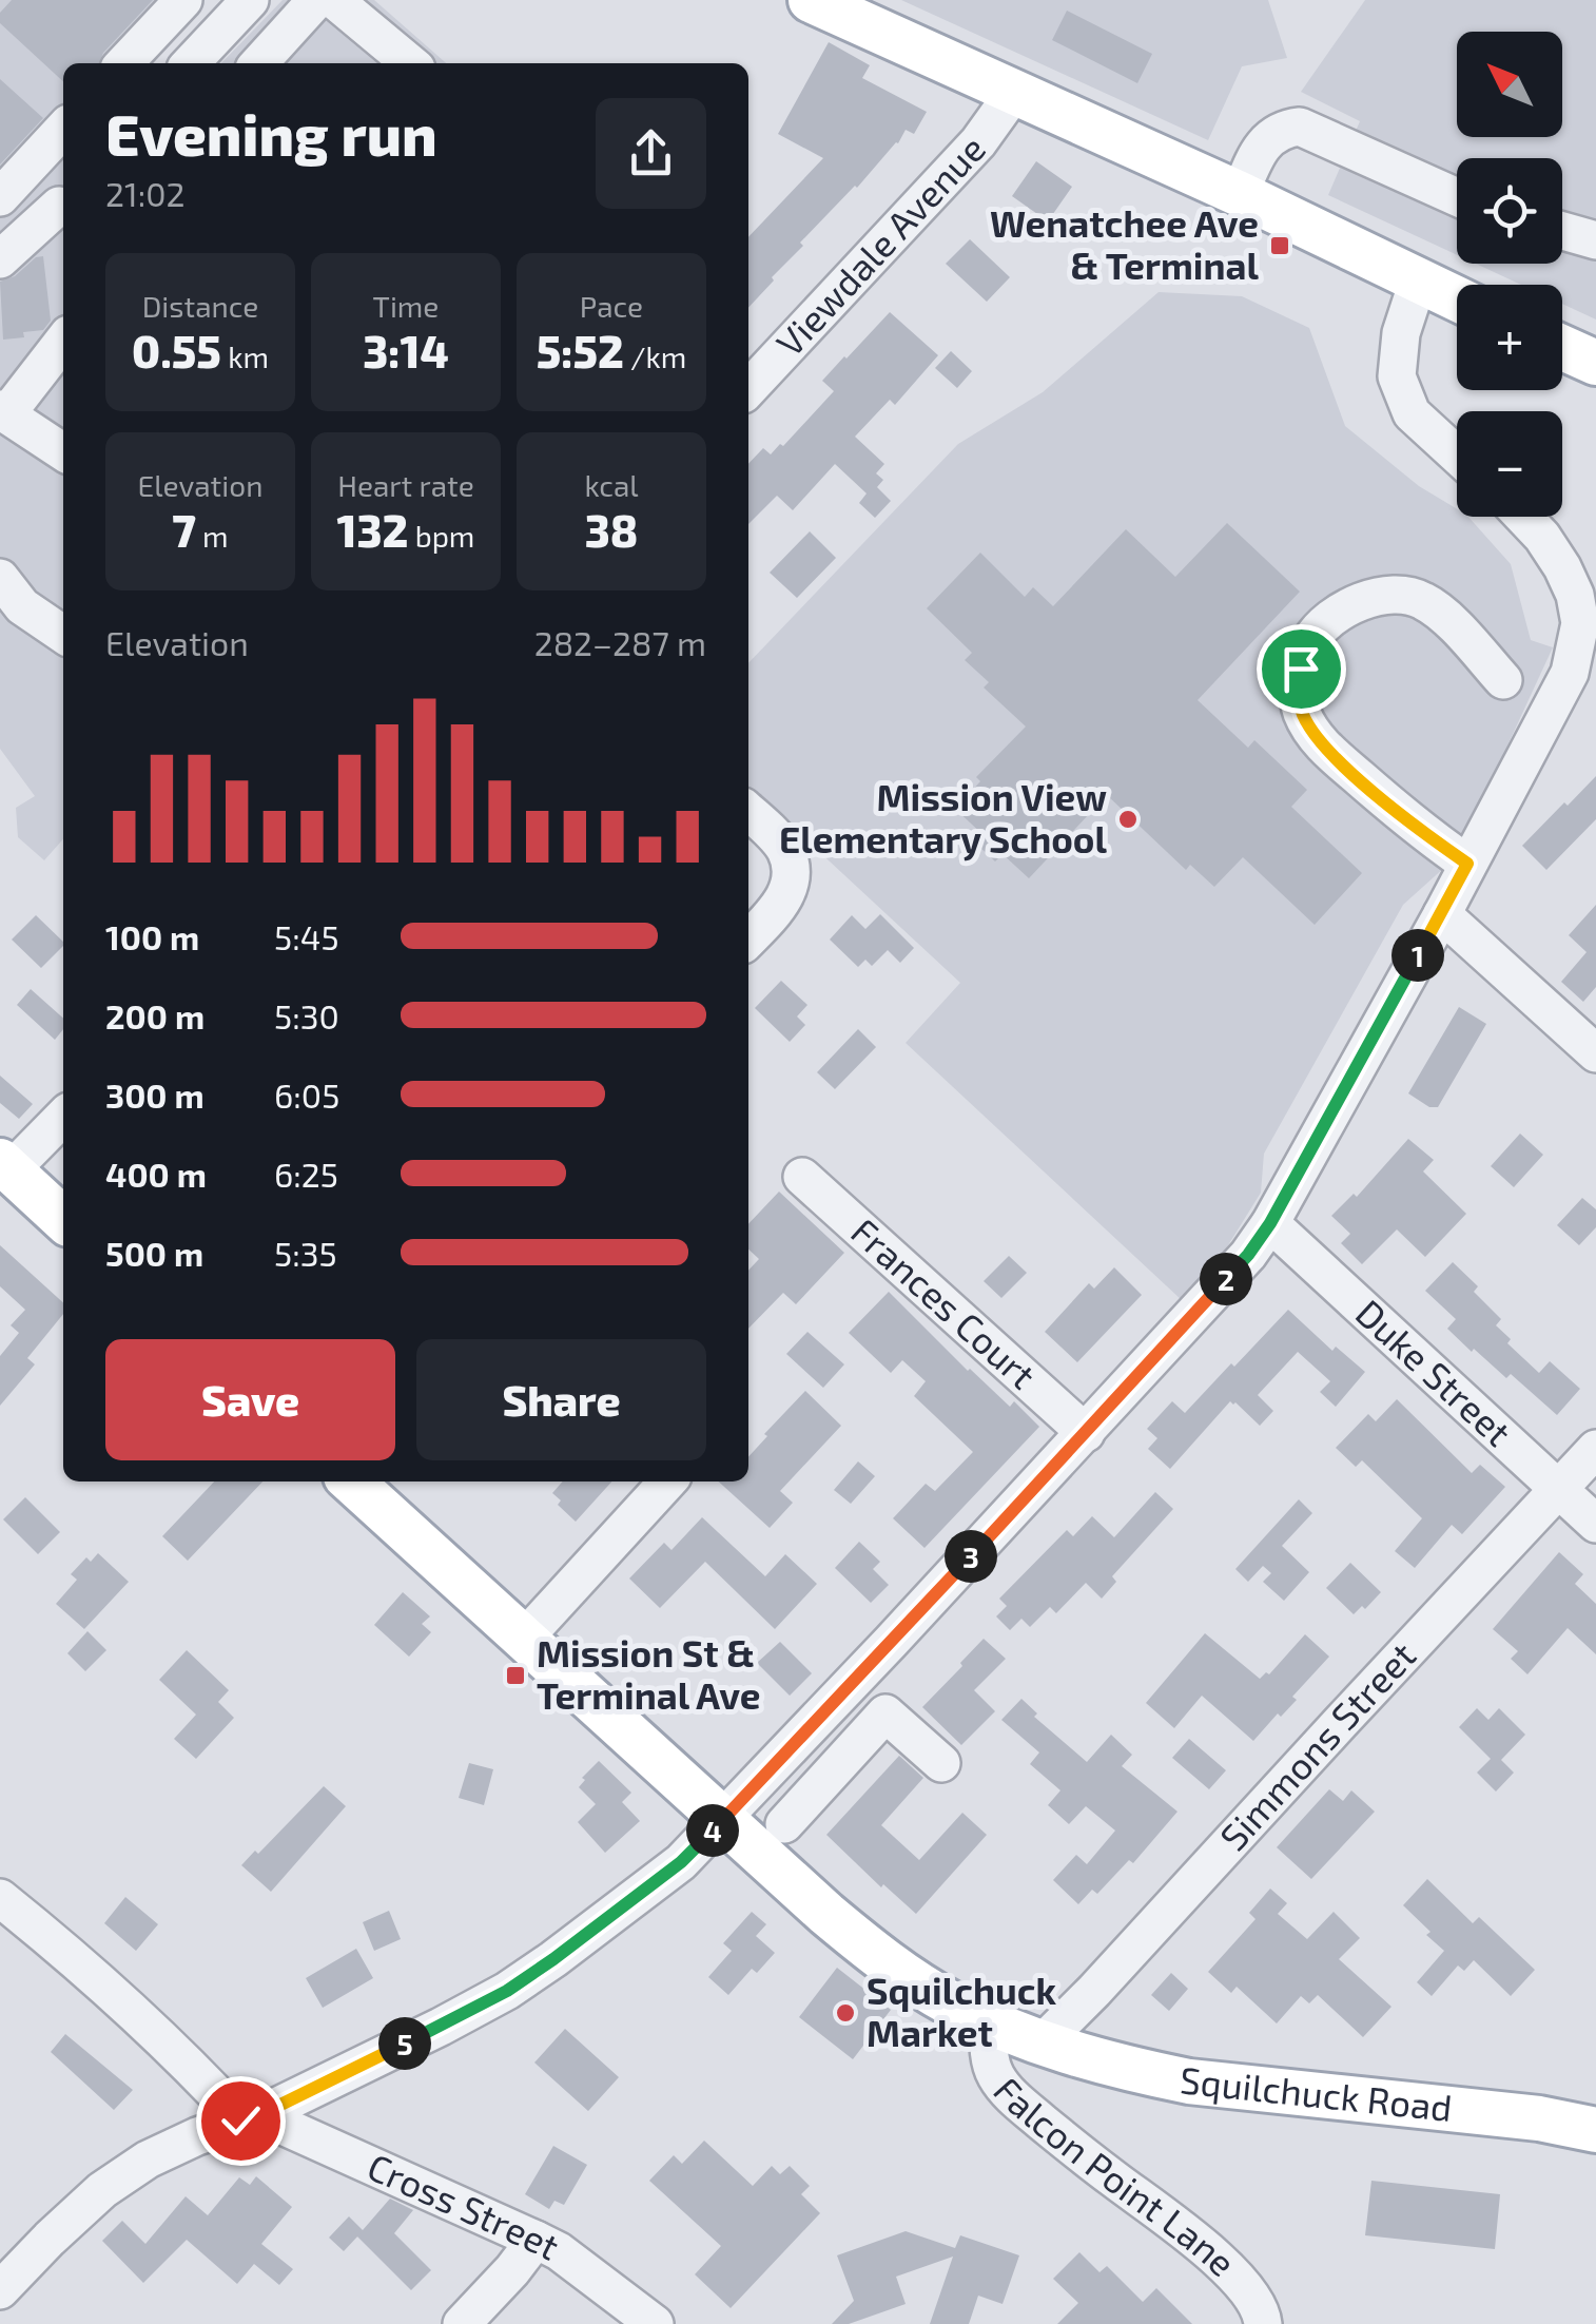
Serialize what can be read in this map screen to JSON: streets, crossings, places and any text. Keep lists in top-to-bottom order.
{
  "streets": {
    "main road": ["Squilchuck Road"],
    "street": [
      "Viewdale Avenue",
      "Frances Court",
      "Duke Street",
      "Simmons Street",
      "Falcon Point Lane",
      "Cross Street"
    ]
  },
  "crossings": [
    ["Duke Street", "Simmons Street"],
    ["Simmons Street", "Squilchuck Road"],
    ["Squilchuck Road", "Falcon Point Lane"]
  ],
  "places": {
    "transit": ["Wenatchee Ave & Terminal", "Mission St & Terminal Ave"],
    "other": ["Mission View Elementary School", "Squilchuck Market"]
  },
  "north": "top left",
  "page": {
    "map_buttons": ["+", "−"],
    "heading": ["Evening run", "21:02"],
    "stats": [
      ["Distance", "0.55 km"],
      ["Time", "3:14"],
      ["Pace", "5:52 /km"],
      ["Elevation", "7 m"],
      ["Heart rate", "132 bpm"],
      ["kcal", "38"]
    ],
    "chart": ["Elevation", "282–287 m"],
    "list": [
      {
        "name": "100 m",
        "note": "5:45"
      },
      {
        "name": "200 m",
        "note": "5:30"
      },
      {
        "name": "300 m",
        "note": "6:05"
      },
      {
        "name": "400 m",
        "note": "6:25"
      },
      {
        "name": "500 m",
        "note": "5:35"
      }
    ],
    "pins": [
      "1",
      "2",
      "3",
      "4",
      "5"
    ],
    "buttons": ["Save", "Share"]
  }
}
